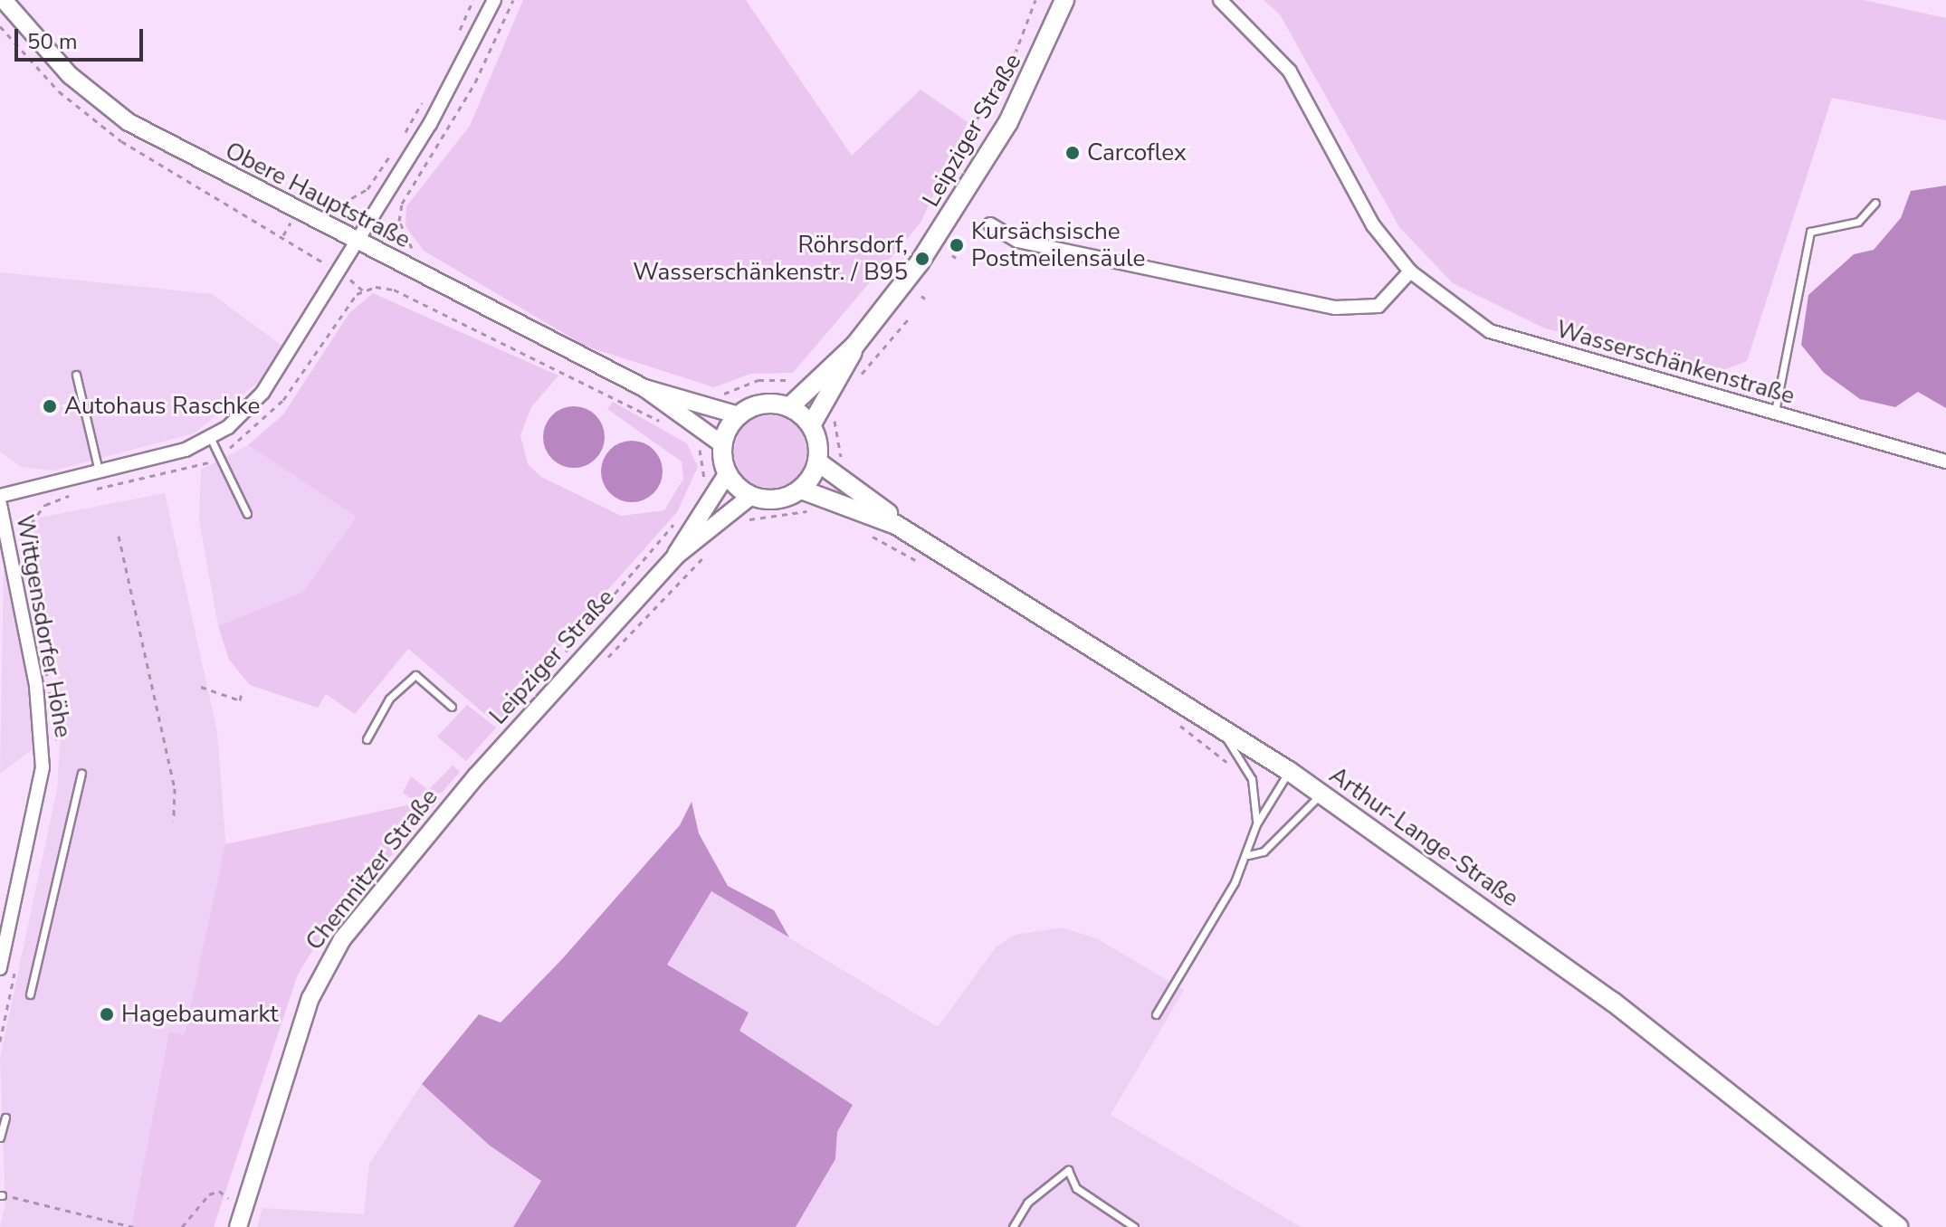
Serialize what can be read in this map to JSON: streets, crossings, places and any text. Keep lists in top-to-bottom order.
{
  "streets": {
    "main road": ["Leipziger Straße", "Arthur-Lange-Straße"],
    "street": [
      "Obere Hauptstraße",
      "Wasserschänkenstraße",
      "Wittgensdorfer Höhe",
      "Chemnitzer Straße"
    ]
  },
  "crossings": [
    ["Leipziger Straße", "Obere Hauptstraße"],
    ["Leipziger Straße", "Arthur-Lange-Straße"],
    ["Leipziger Straße", "Chemnitzer Straße"],
    ["Obere Hauptstraße", "Arthur-Lange-Straße"]
  ],
  "places": [
    "Carcoflex",
    "Kursächsische Postmeilensäule",
    "Röhrsdorf, Wasserschänkenstr. / B95",
    "Autohaus Raschke",
    "Hagebaumarkt"
  ],
  "scale_bar": "50 m"
}
